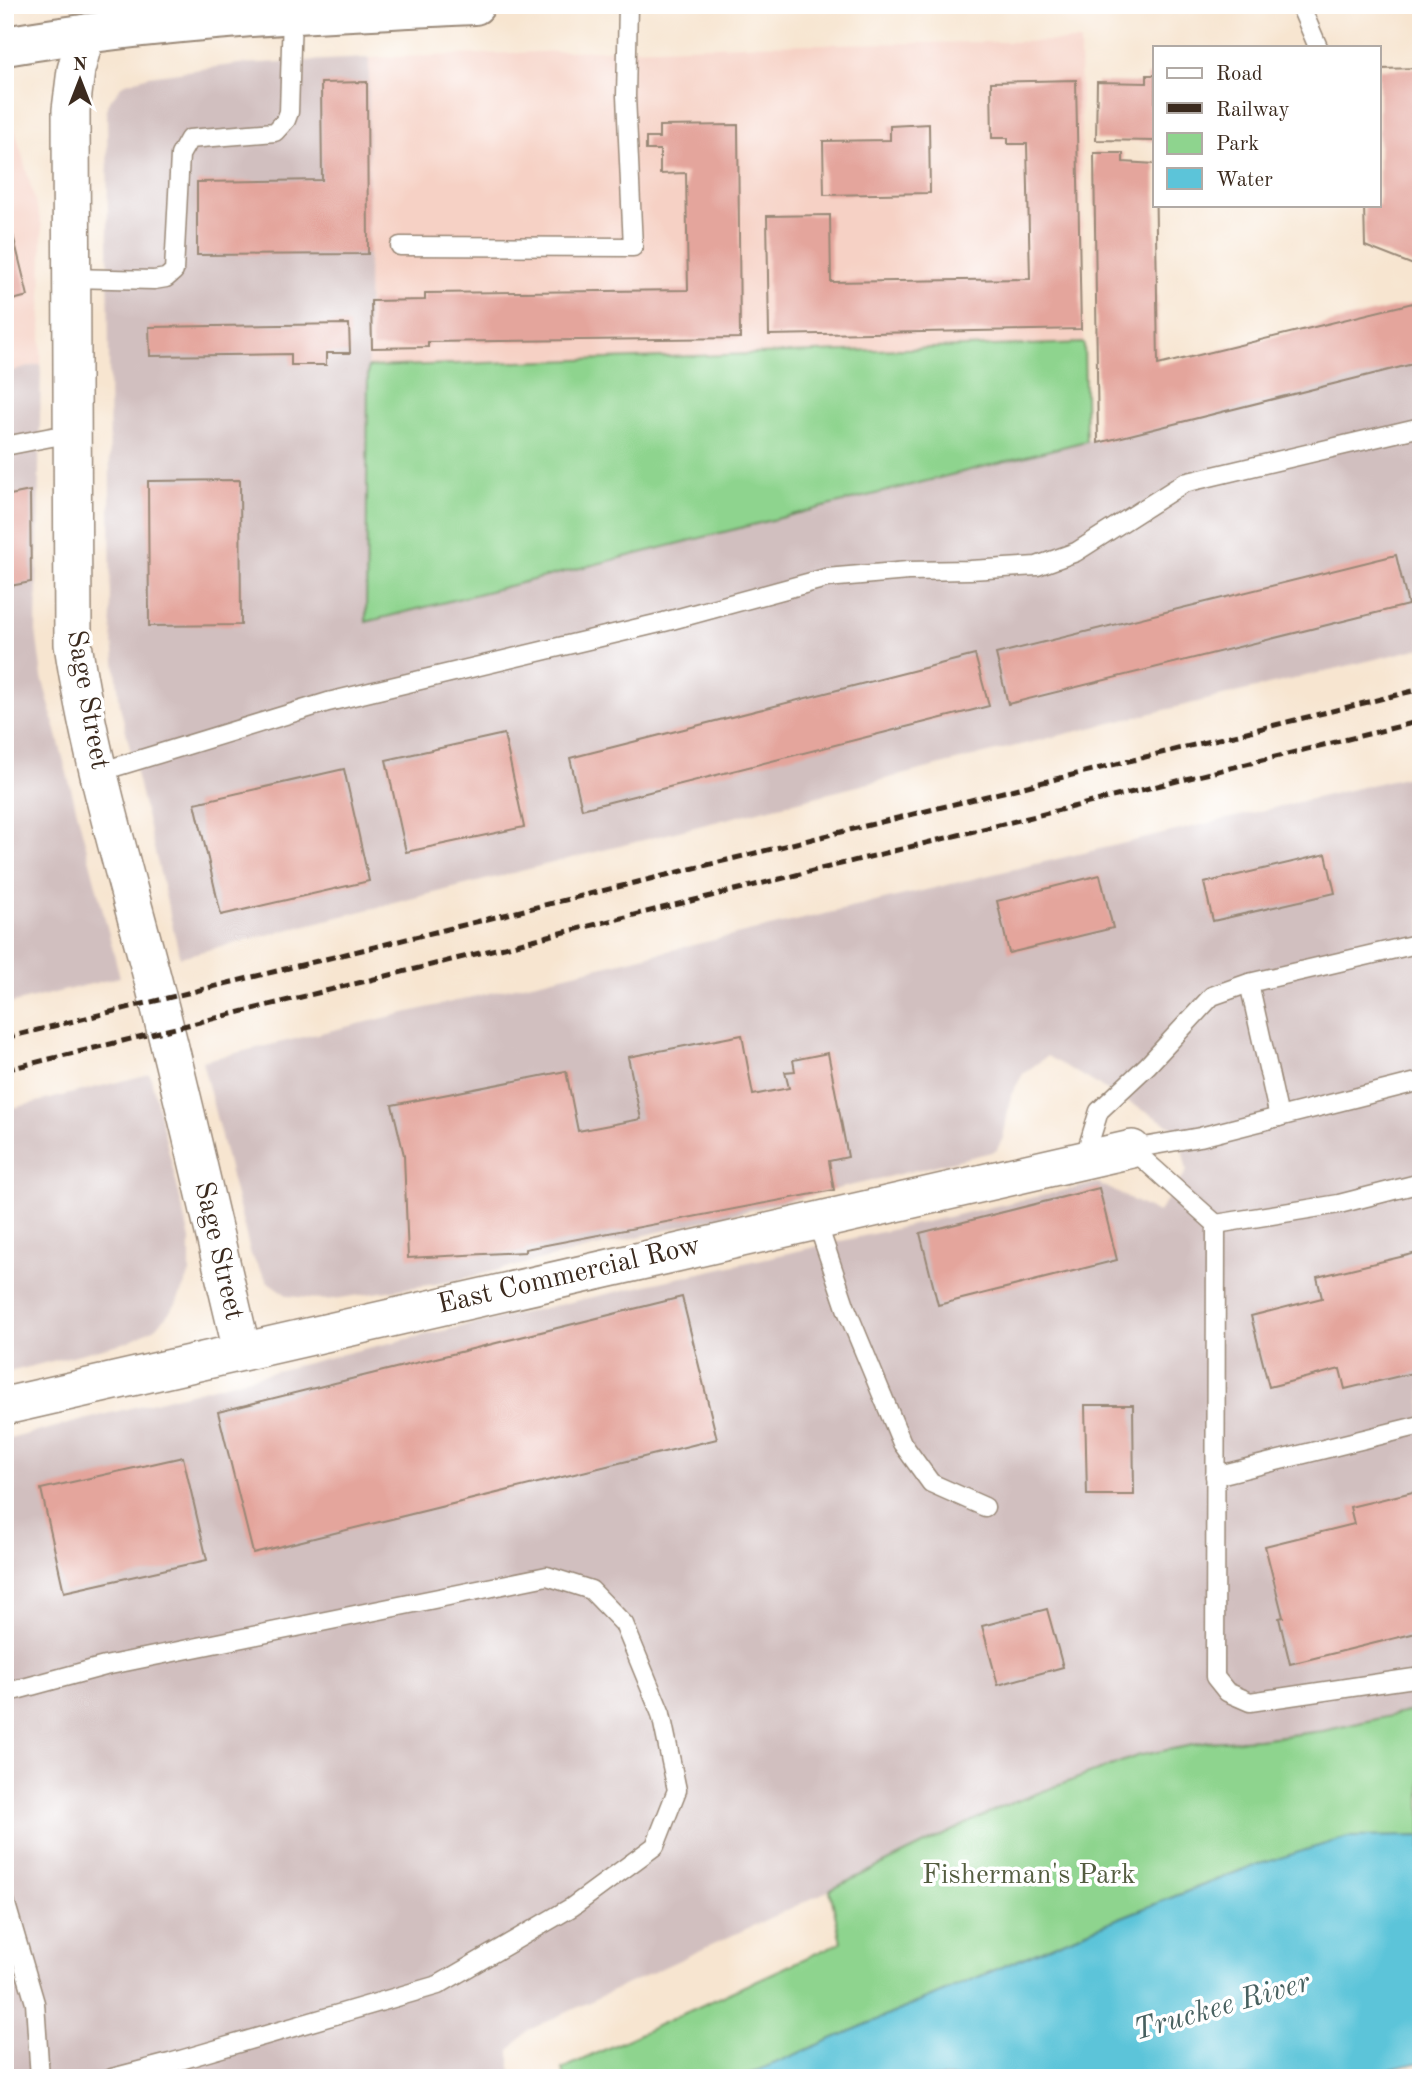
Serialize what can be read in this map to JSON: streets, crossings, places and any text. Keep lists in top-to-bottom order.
{
  "streets": {
    "street": ["Sage Street", "East Commercial Row"]
  },
  "crossings": [
    ["Sage Street", "East Commercial Row"]
  ],
  "water": ["Truckee River"],
  "parks": ["Fisherman's Park"],
  "legend": [
    "Road",
    "Railway",
    "Park",
    "Water"
  ],
  "north": "top"
}
